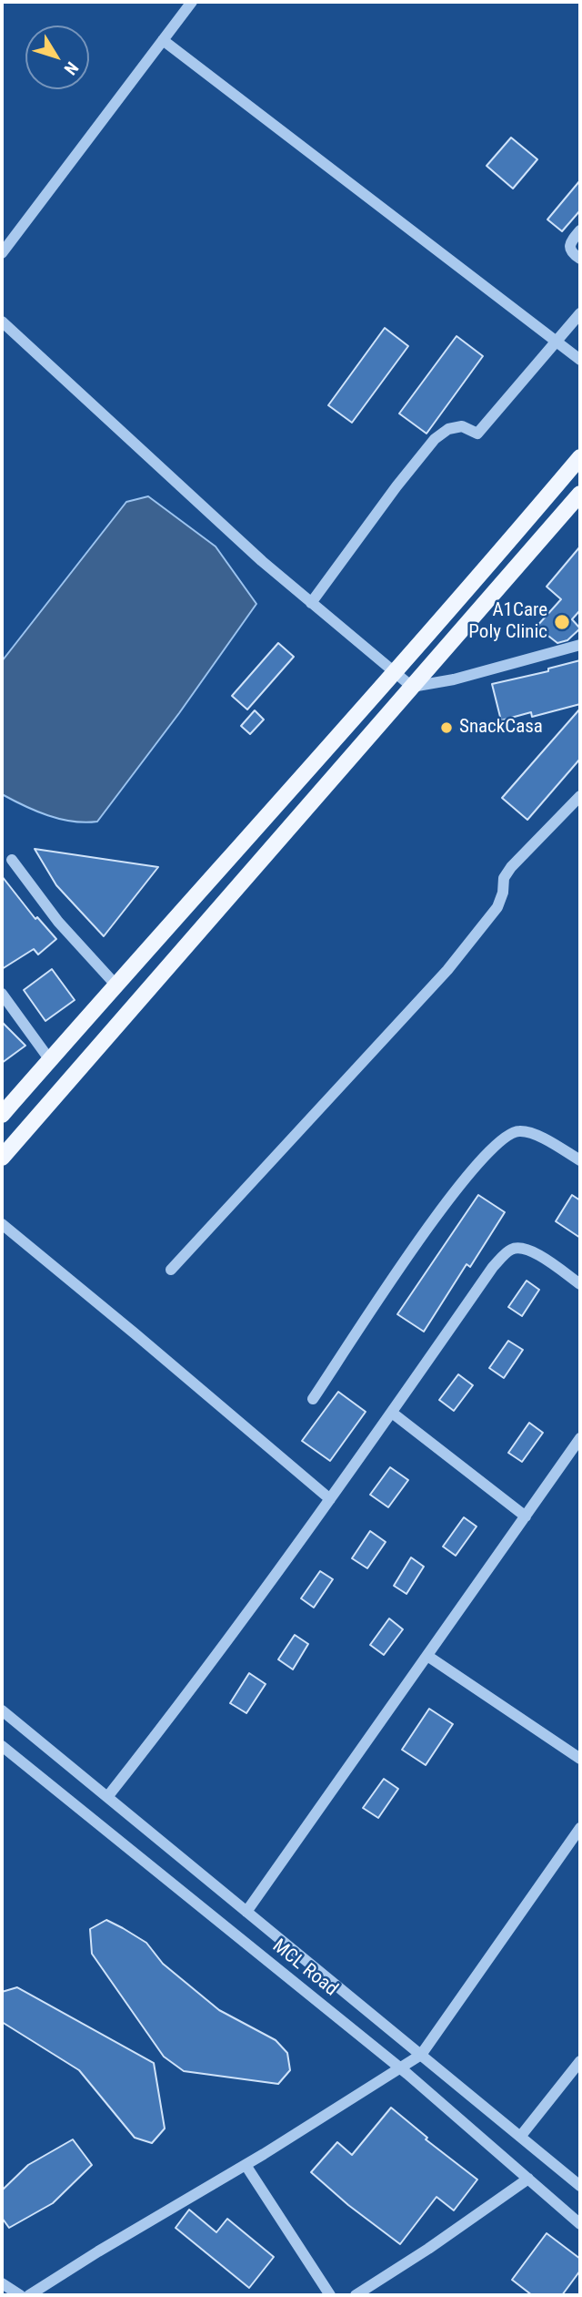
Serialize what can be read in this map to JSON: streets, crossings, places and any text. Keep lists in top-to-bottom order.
{
  "streets": {
    "street": ["MCL Road"]
  },
  "places": ["A1Care Poly Clinic", "SnackCasa"],
  "north": "bottom right"
}
